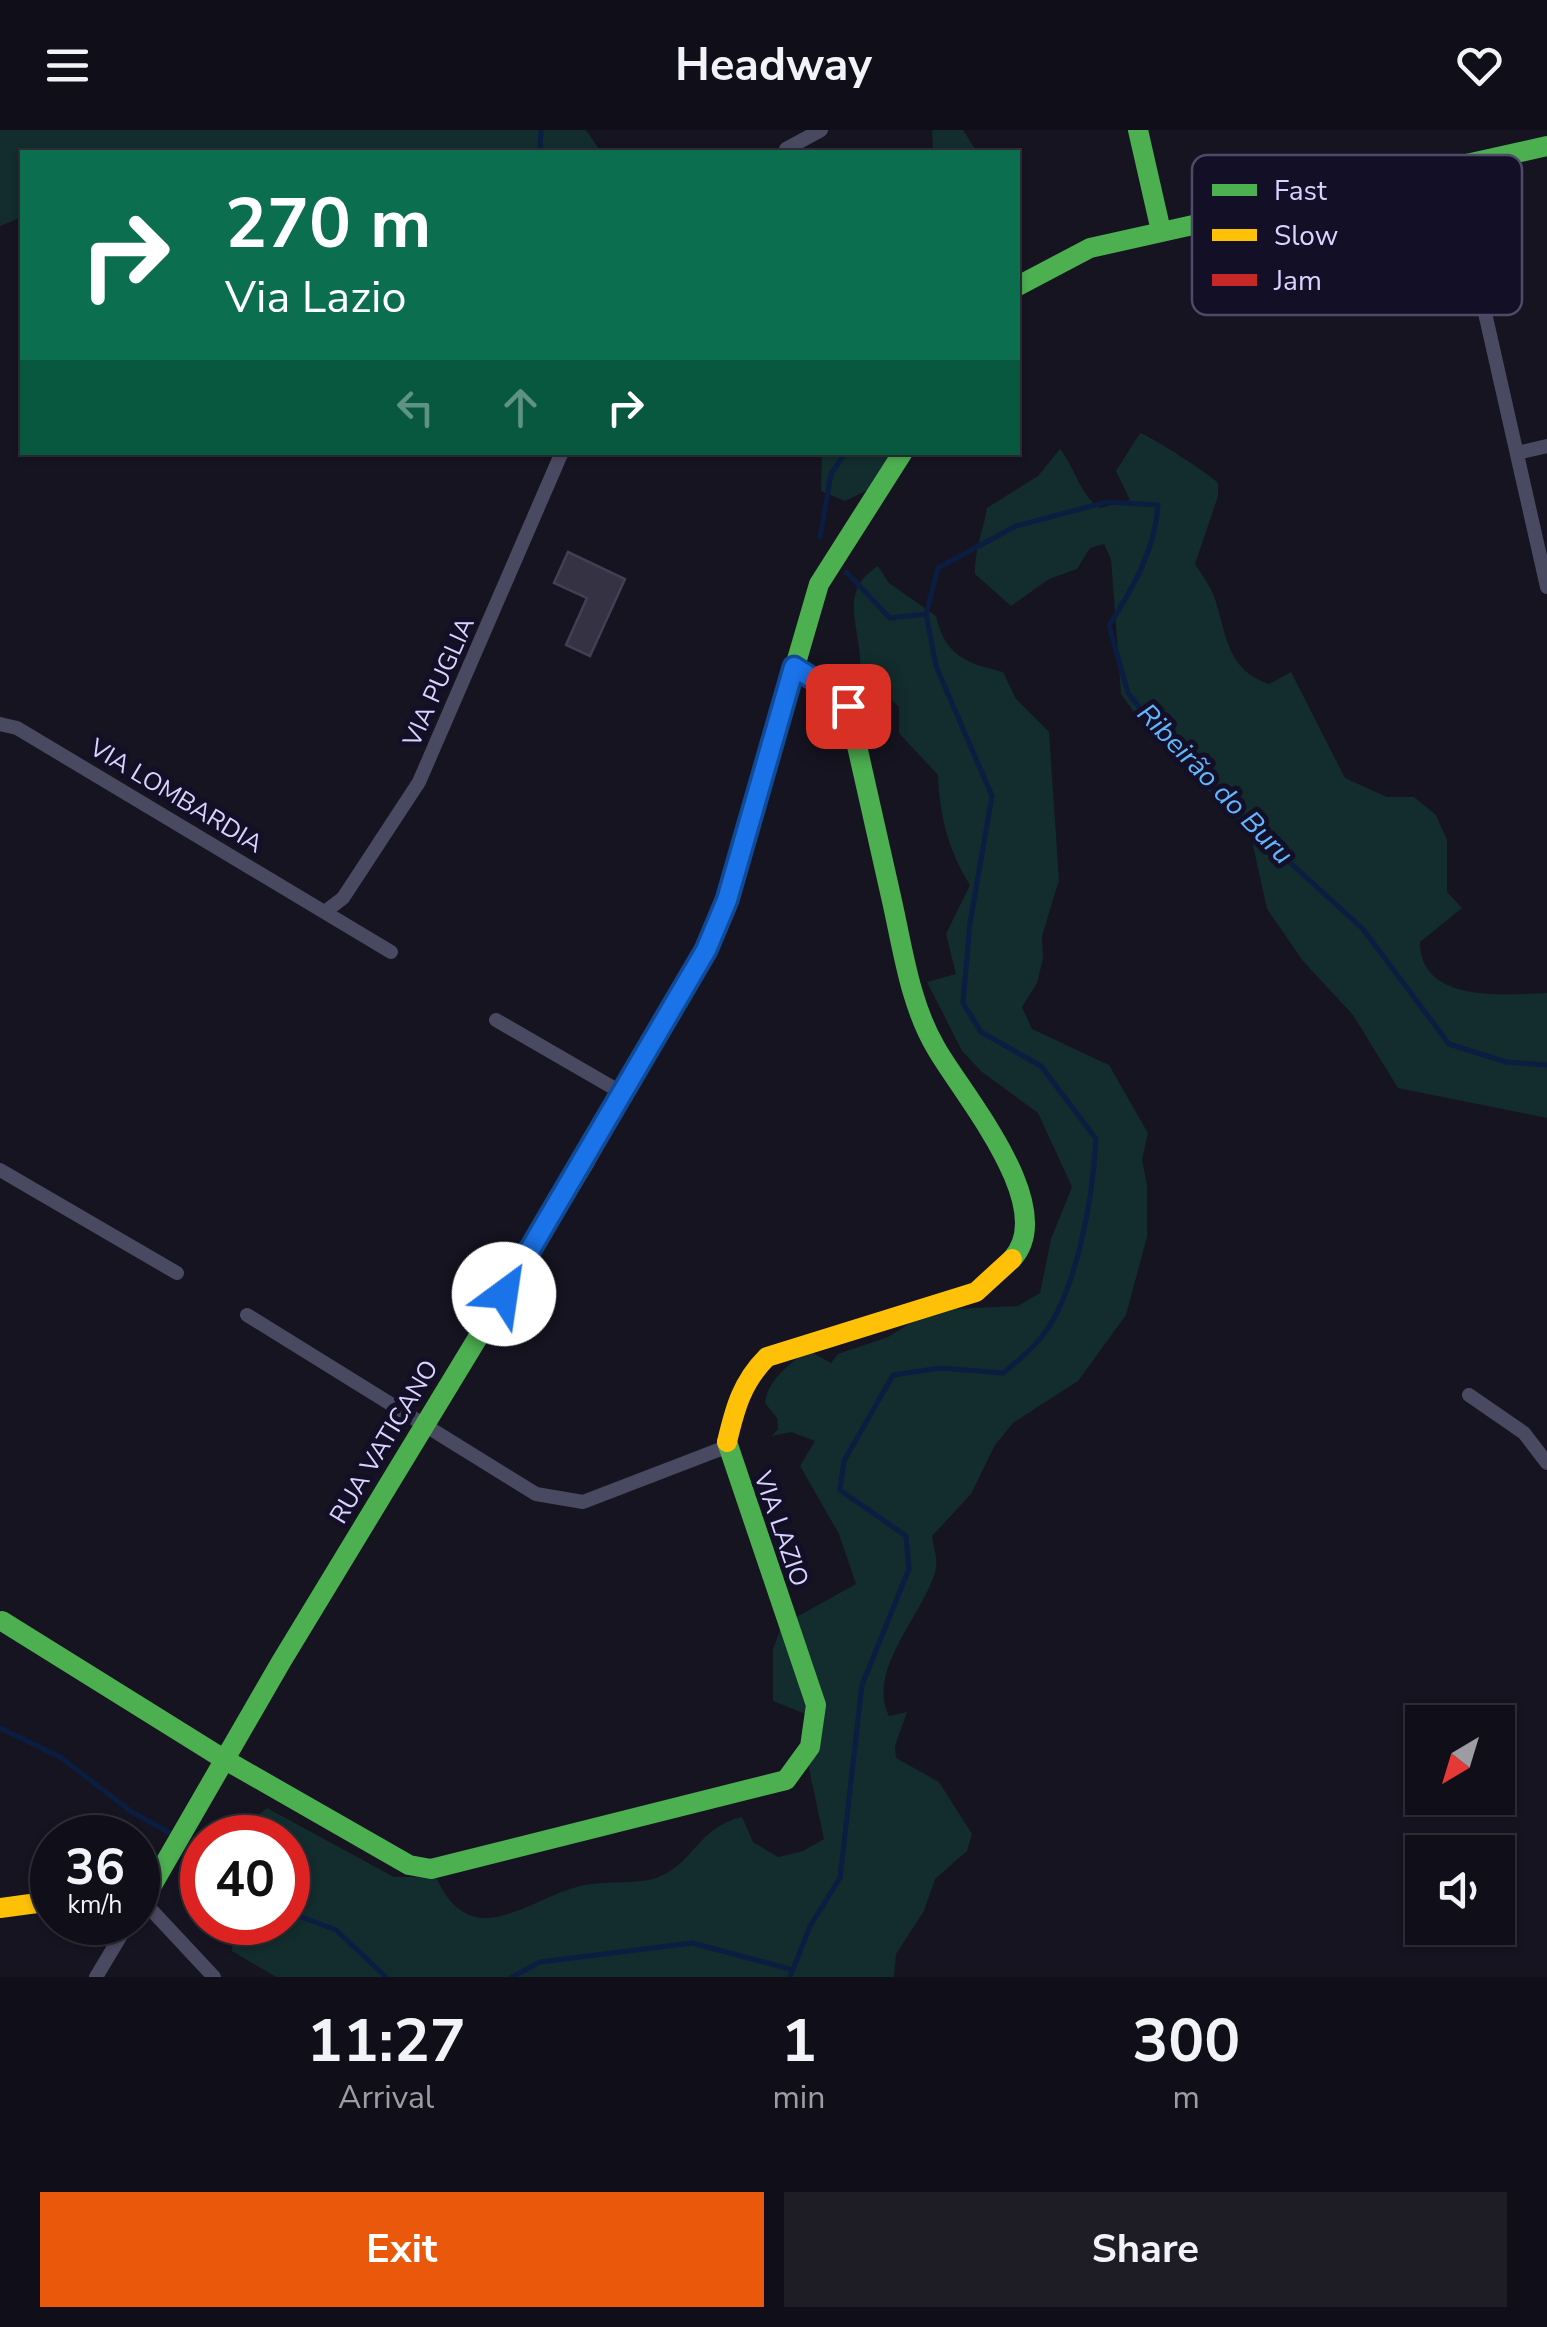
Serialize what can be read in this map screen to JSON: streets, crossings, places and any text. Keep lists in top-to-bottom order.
{
  "streets": {
    "street": [
      "VIA PUGLIA",
      "VIA LOMBARDIA",
      "RUA VATICANO",
      "VIA LAZIO"
    ]
  },
  "crossings": [
    ["VIA PUGLIA", "VIA LOMBARDIA"],
    ["RUA VATICANO", "VIA LAZIO"]
  ],
  "water": ["Ribeirão do Buru"],
  "legend": ["Fast", "Slow", "Jam"],
  "north": "bottom left",
  "page": {
    "header": "Headway",
    "turn": ["270 m", "Via Lazio"],
    "speed": "36 km/h",
    "limit": "40",
    "eta": [
      "11:27",
      "Arrival",
      "1",
      "min",
      "300",
      "m"
    ],
    "buttons": ["Exit", "Share"]
  }
}
